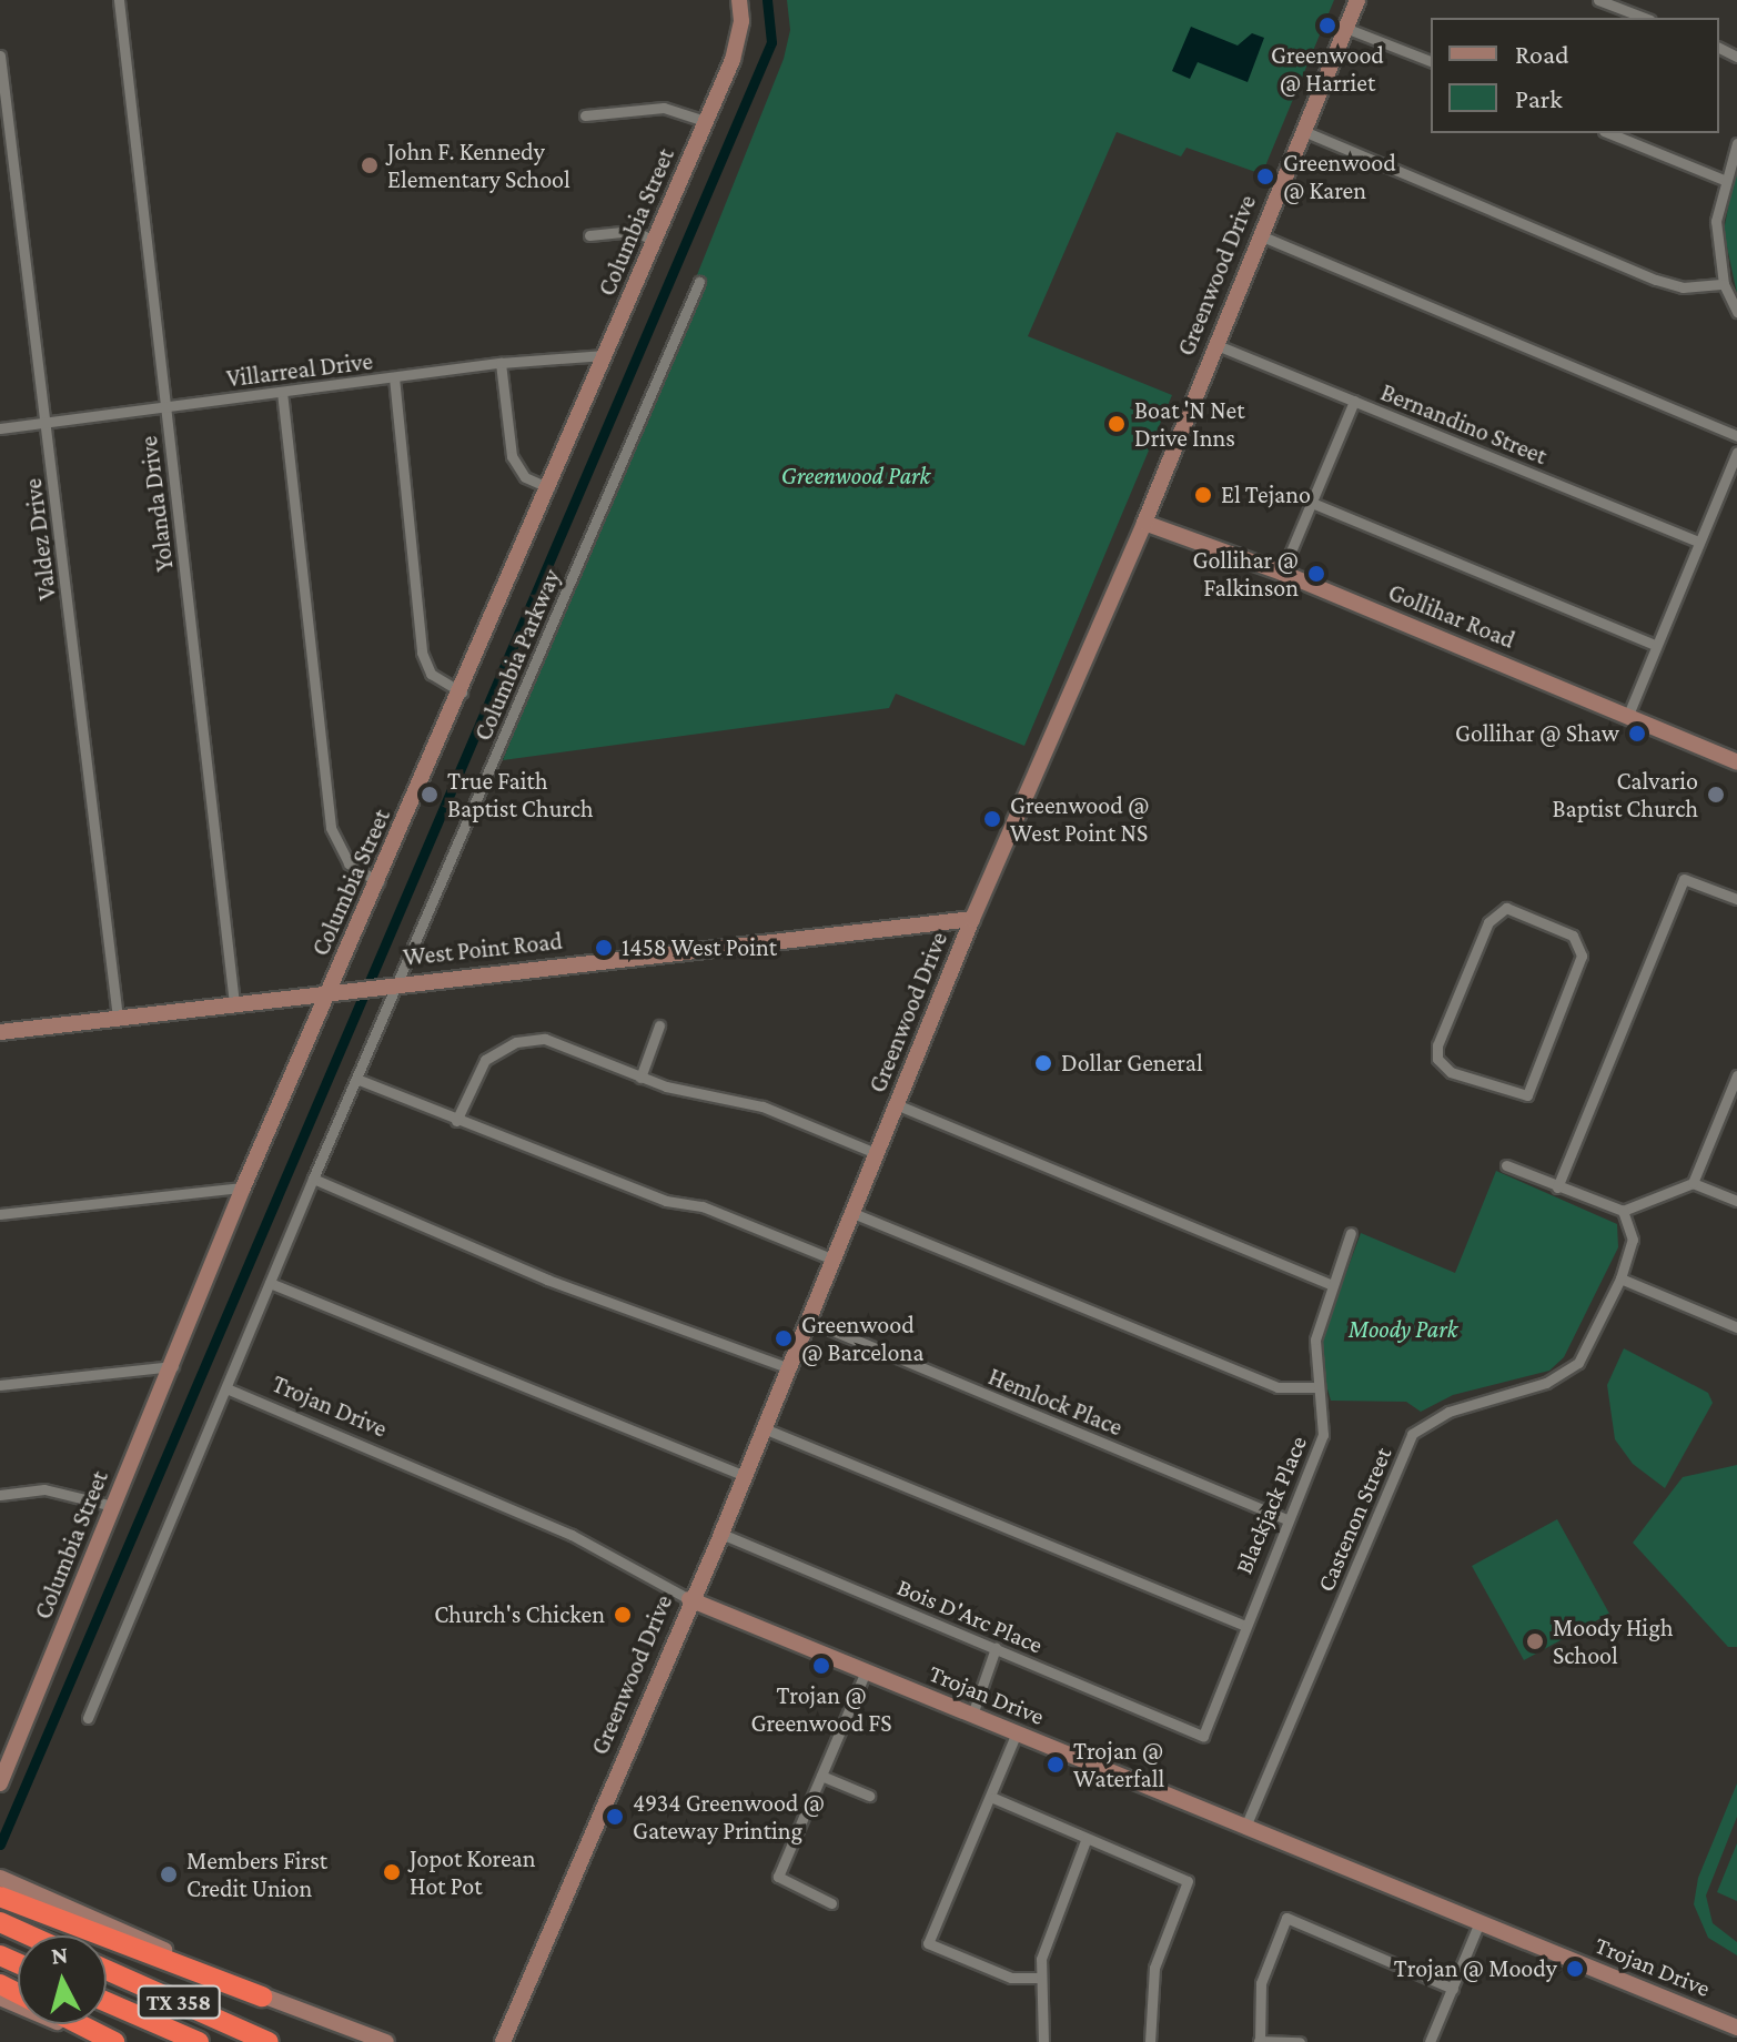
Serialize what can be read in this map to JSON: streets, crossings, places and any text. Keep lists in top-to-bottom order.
{
  "streets": {
    "highway": ["TX 358"],
    "street": [
      "Columbia Street",
      "Greenwood Drive",
      "Villarreal Drive",
      "Bernandino Street",
      "Yolanda Drive",
      "Valdez Drive",
      "Gollihar Road",
      "Columbia Parkway",
      "West Point Road",
      "Hemlock Place",
      "Trojan Drive",
      "Blackjack Place",
      "Castenon Street",
      "Bois D'Arc Place"
    ]
  },
  "crossings": [
    ["Columbia Street", "Villarreal Drive"],
    ["Columbia Street", "West Point Road"],
    ["Greenwood Drive", "Bernandino Street"],
    ["Greenwood Drive", "Gollihar Road"],
    ["Greenwood Drive", "West Point Road"],
    ["Greenwood Drive", "Hemlock Place"],
    ["Greenwood Drive", "Trojan Drive"],
    ["Greenwood Drive", "Bois D'Arc Place"],
    ["Villarreal Drive", "Yolanda Drive"],
    ["Villarreal Drive", "Valdez Drive"],
    ["Yolanda Drive", "West Point Road"],
    ["Valdez Drive", "West Point Road"],
    ["Columbia Parkway", "West Point Road"],
    ["Columbia Parkway", "Trojan Drive"],
    ["Hemlock Place", "Blackjack Place"],
    ["Trojan Drive", "Castenon Street"],
    ["Blackjack Place", "Bois D'Arc Place"]
  ],
  "parks": ["Greenwood Park", "Moody Park"],
  "places": [
    "Greenwood @ Harriet",
    "John F. Kennedy Elementary School",
    "Greenwood @ Karen",
    "Boat 'N Net Drive Inns",
    "El Tejano",
    "Gollihar @ Falkinson",
    "Gollihar @ Shaw",
    "True Faith Baptist Church",
    "Calvario Baptist Church",
    "Greenwood @ West Point NS",
    "1458 West Point",
    "Dollar General",
    "Greenwood @ Barcelona",
    "Church's Chicken",
    "Moody High School",
    "Trojan @ Greenwood FS",
    "Trojan @ Waterfall",
    "4934 Greenwood @ Gateway Printing",
    "Jopot Korean Hot Pot",
    "Members First Credit Union",
    "Trojan @ Moody"
  ],
  "legend": ["Road", "Park"],
  "north": "top"
}
